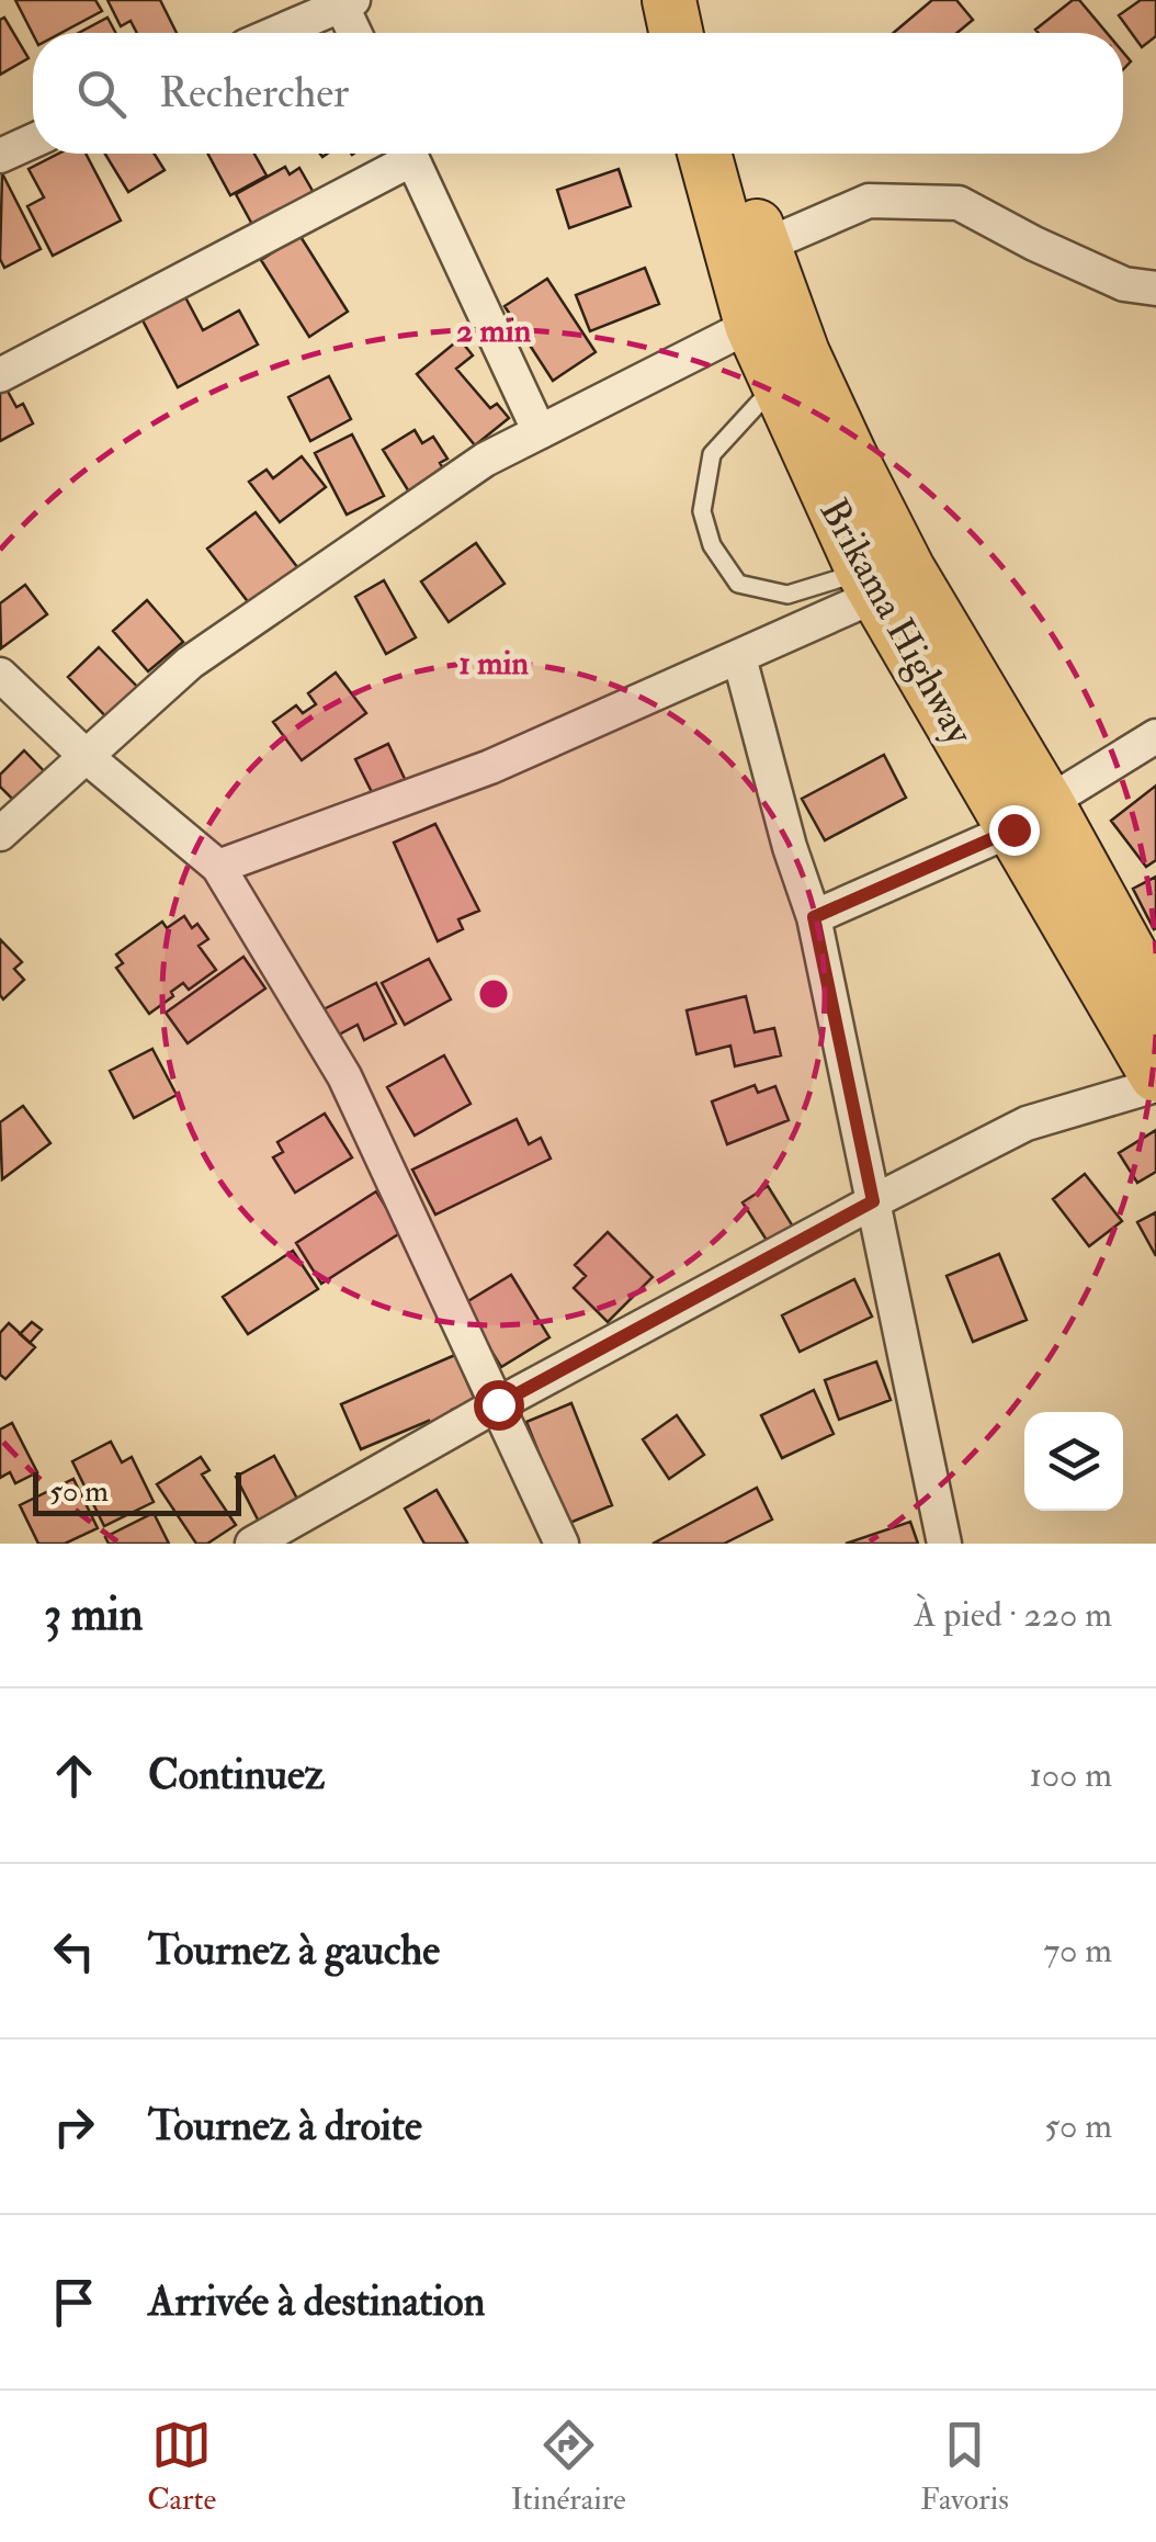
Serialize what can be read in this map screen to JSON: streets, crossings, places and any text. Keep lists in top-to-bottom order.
{
  "streets": {
    "highway": ["Brikama Highway"]
  },
  "scale_bar": "50 m",
  "page": {
    "search": "Rechercher",
    "scale": "50 m",
    "heading": ["3 min", "À pied · 220 m"],
    "list": [
      ["Continuez", "100 m"],
      ["Tournez à gauche", "70 m"],
      ["Tournez à droite", "50 m"],
      "Arrivée à destination"
    ],
    "nav": ["Carte", "Itinéraire", "Favoris"]
  },
  "rings": ["2 min", "1 min"]
}
